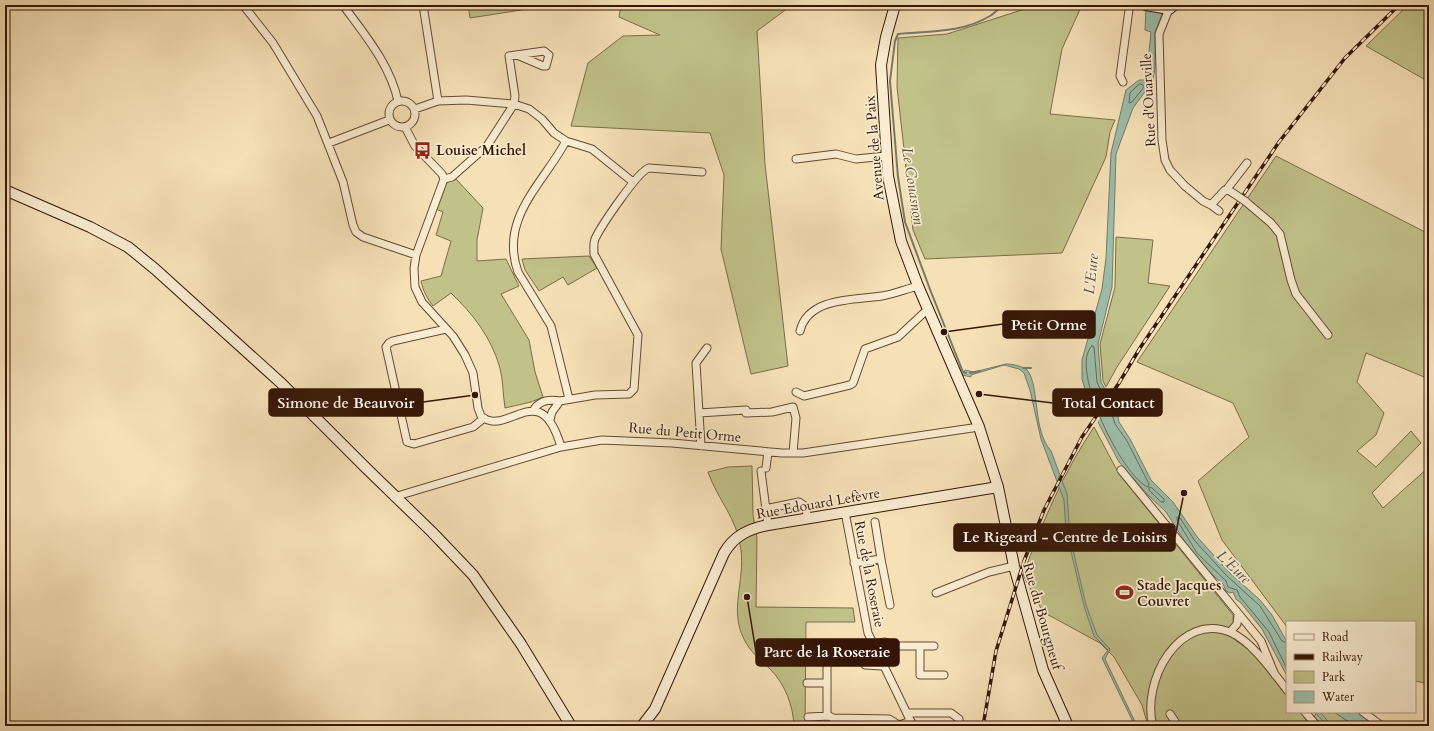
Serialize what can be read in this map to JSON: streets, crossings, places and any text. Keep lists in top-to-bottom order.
{
  "streets": {
    "street": [
      "Rue d'Ouarville",
      "Avenue de la Paix",
      "Rue du Petit Orme",
      "Rue Edouard Lefèvre",
      "Rue de la Roseraie",
      "Rue du Bourgneuf"
    ]
  },
  "crossings": [
    ["Avenue de la Paix", "Rue du Bourgneuf"],
    ["Rue du Petit Orme", "Rue du Bourgneuf"],
    ["Rue Edouard Lefèvre", "Rue de la Roseraie"],
    ["Rue Edouard Lefèvre", "Rue du Bourgneuf"]
  ],
  "water": ["Le Couasnon", "L'Eure"],
  "places": {
    "bus stop": ["Louise Michel"],
    "other": [
      "Petit Orme",
      "Total Contact",
      "Simone de Beauvoir",
      "Le Rigeard - Centre de Loisirs",
      "Parc de la Roseraie"
    ],
    "sports": ["Stade Jacques Couvret"]
  },
  "legend": [
    "Road",
    "Railway",
    "Park",
    "Water"
  ]
}
